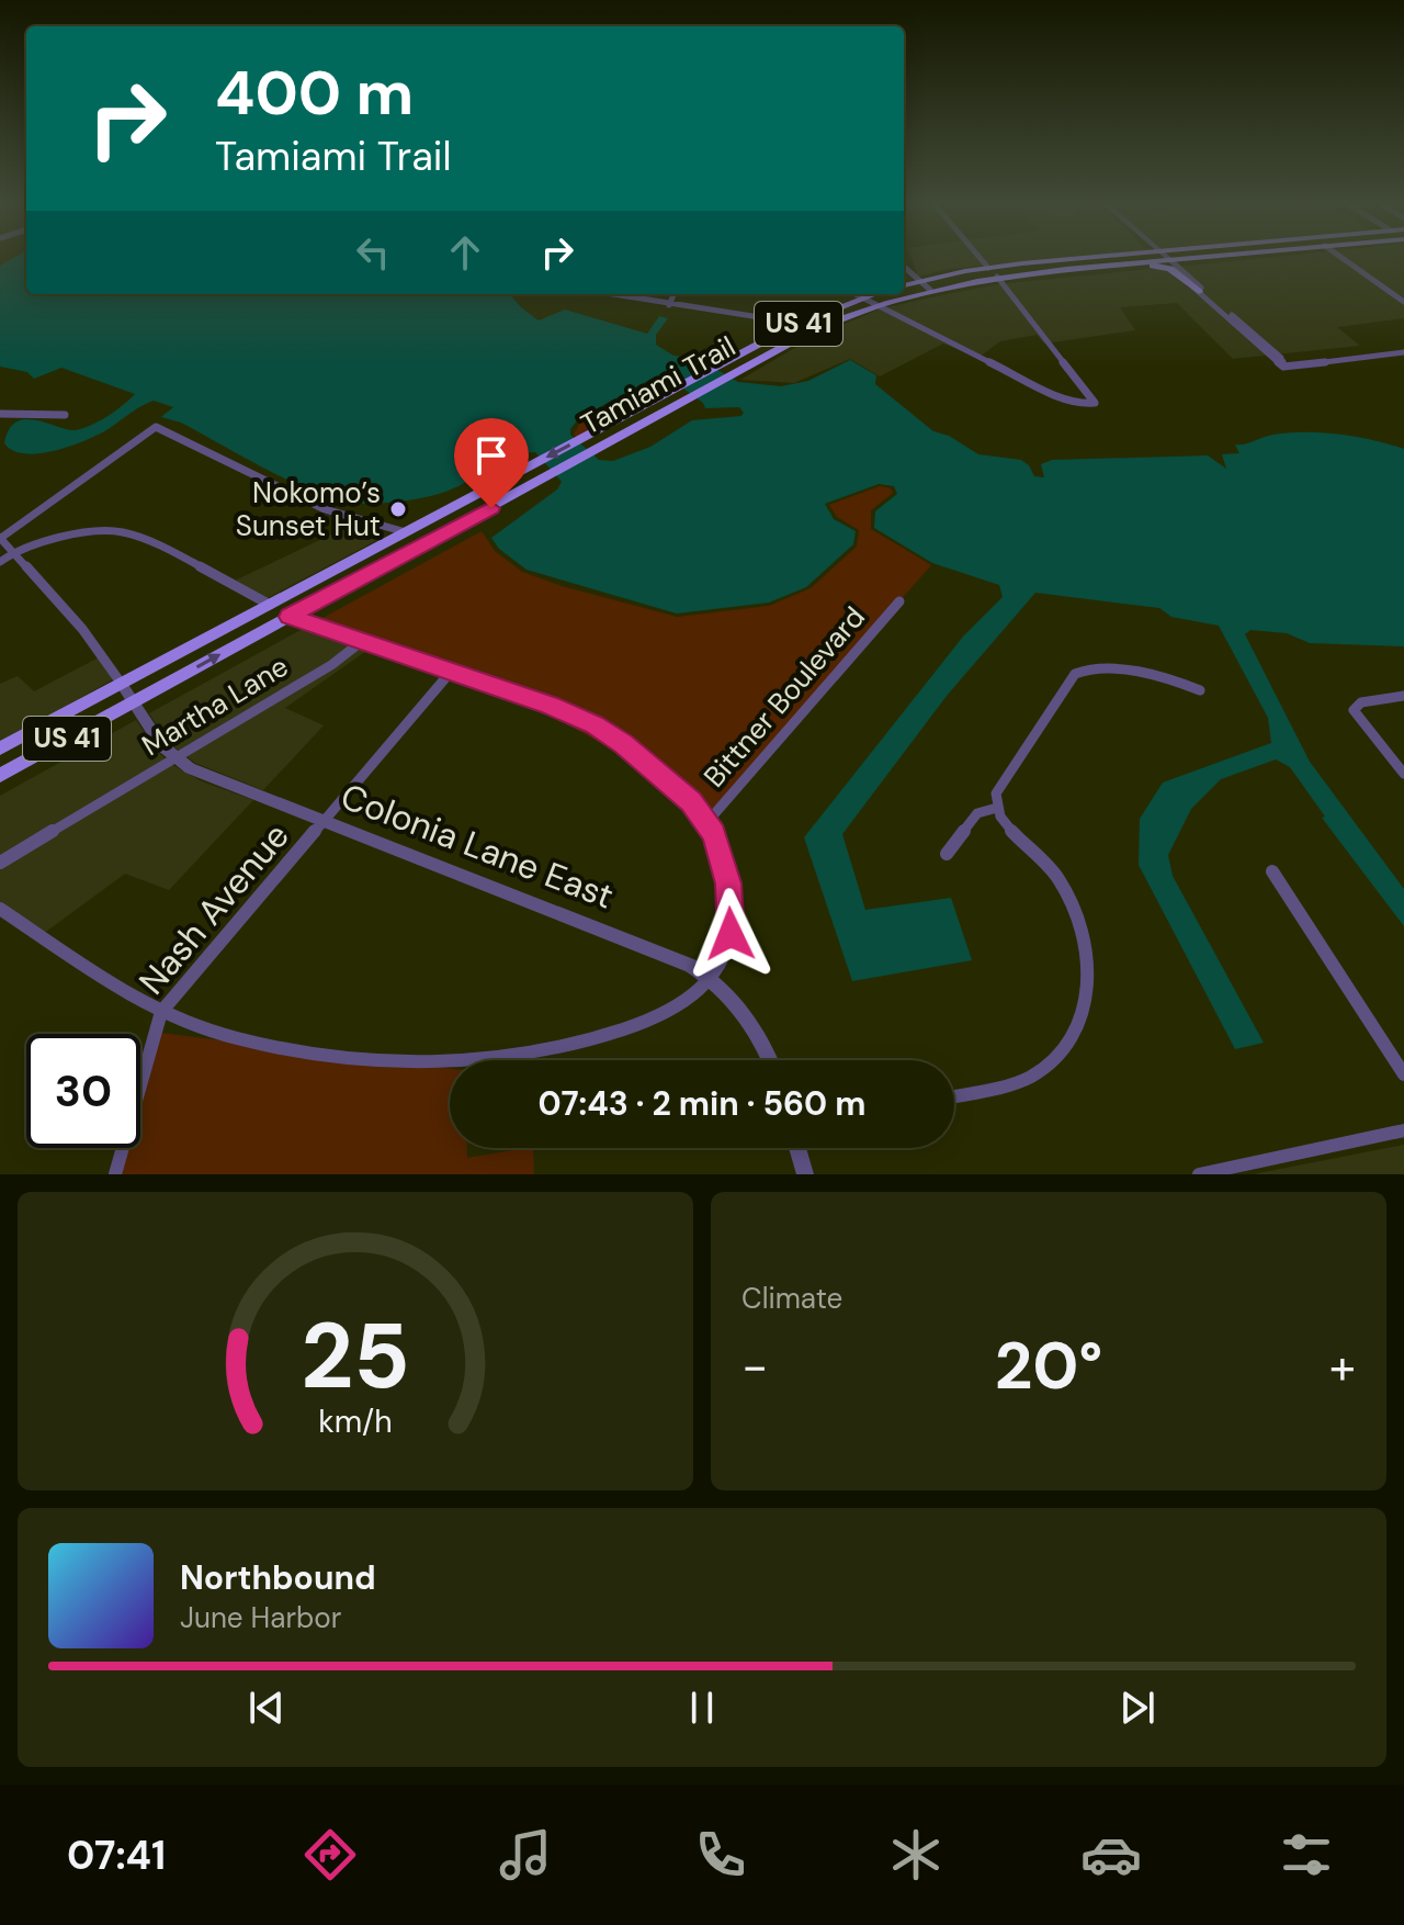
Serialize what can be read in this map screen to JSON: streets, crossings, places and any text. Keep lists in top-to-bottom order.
{
  "streets": {
    "main road": ["US 41", "Tamiami Trail"],
    "street": [
      "Bittner Boulevard",
      "Martha Lane",
      "Colonia Lane East",
      "Nash Avenue"
    ]
  },
  "crossings": [
    ["Tamiami Trail", "Colonia Lane East"],
    ["Martha Lane", "Colonia Lane East"],
    ["Colonia Lane East", "Nash Avenue"]
  ],
  "places": ["Nokomo’s Sunset Hut"],
  "page": {
    "turn": ["400 m", "Tamiami Trail"],
    "limit": "30",
    "trip": "07:43 · 2 min · 560 m",
    "tile": "Climate",
    "heat": ["−", "20°", "+"],
    "song": ["Northbound", "June Harbor"],
    "tabs": "07:41",
    "gauge": ["25", "km/h"]
  }
}
